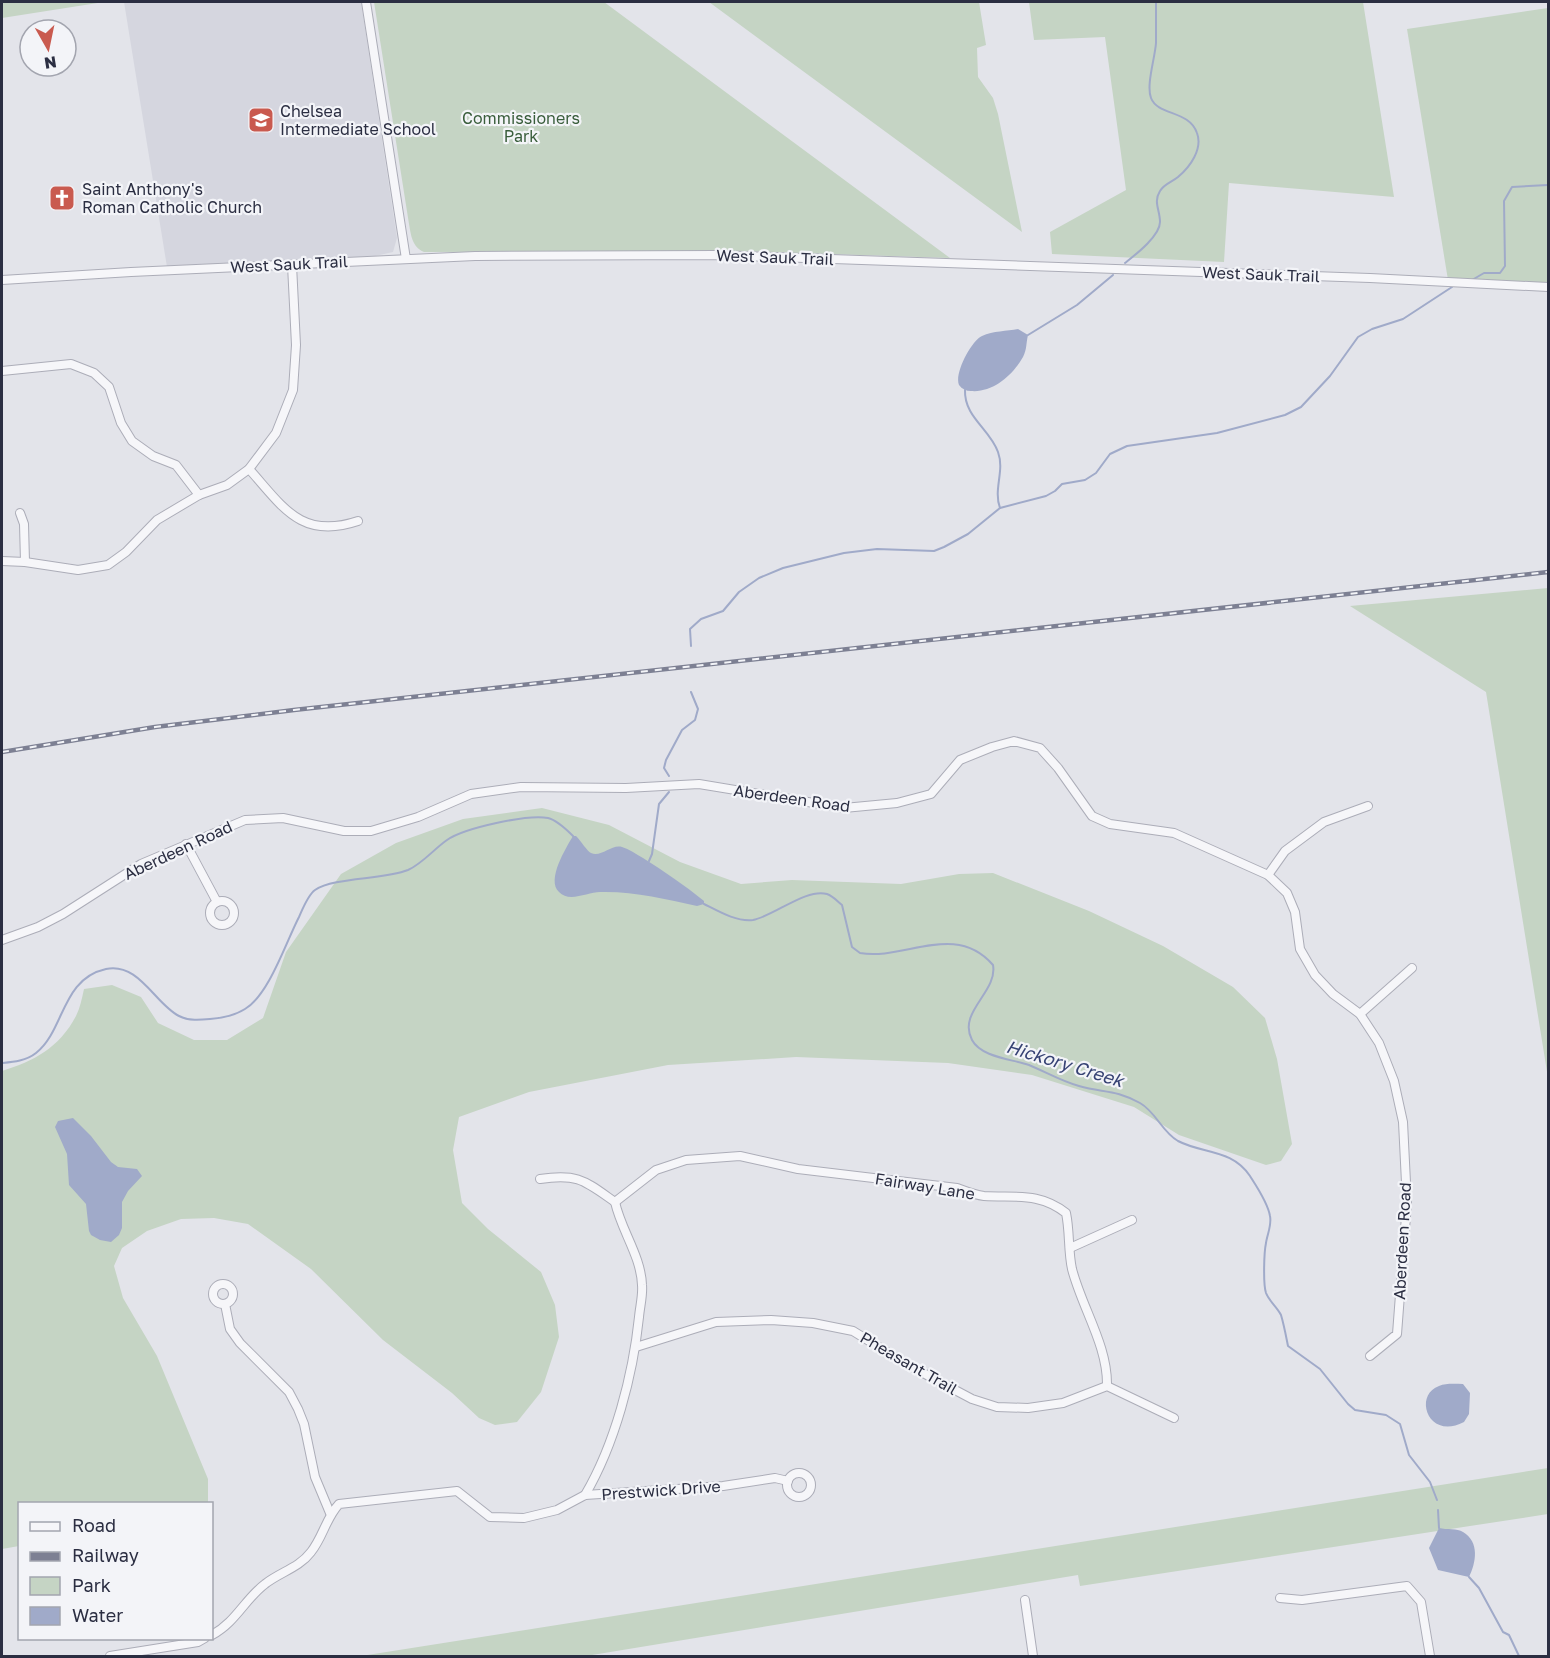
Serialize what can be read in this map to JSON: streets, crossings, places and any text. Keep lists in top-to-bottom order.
{
  "streets": {
    "street": [
      "West Sauk Trail",
      "Aberdeen Road",
      "Fairway Lane",
      "Pheasant Trail",
      "Prestwick Drive"
    ]
  },
  "crossings": [
    ["Fairway Lane", "Pheasant Trail"]
  ],
  "water": ["Hickory Creek"],
  "parks": ["Commissioners Park"],
  "places": {
    "school or university": ["Chelsea Intermediate School"],
    "church": ["Saint Anthony's Roman Catholic Church"]
  },
  "legend": [
    "Road",
    "Railway",
    "Park",
    "Water"
  ],
  "north": "bottom"
}
